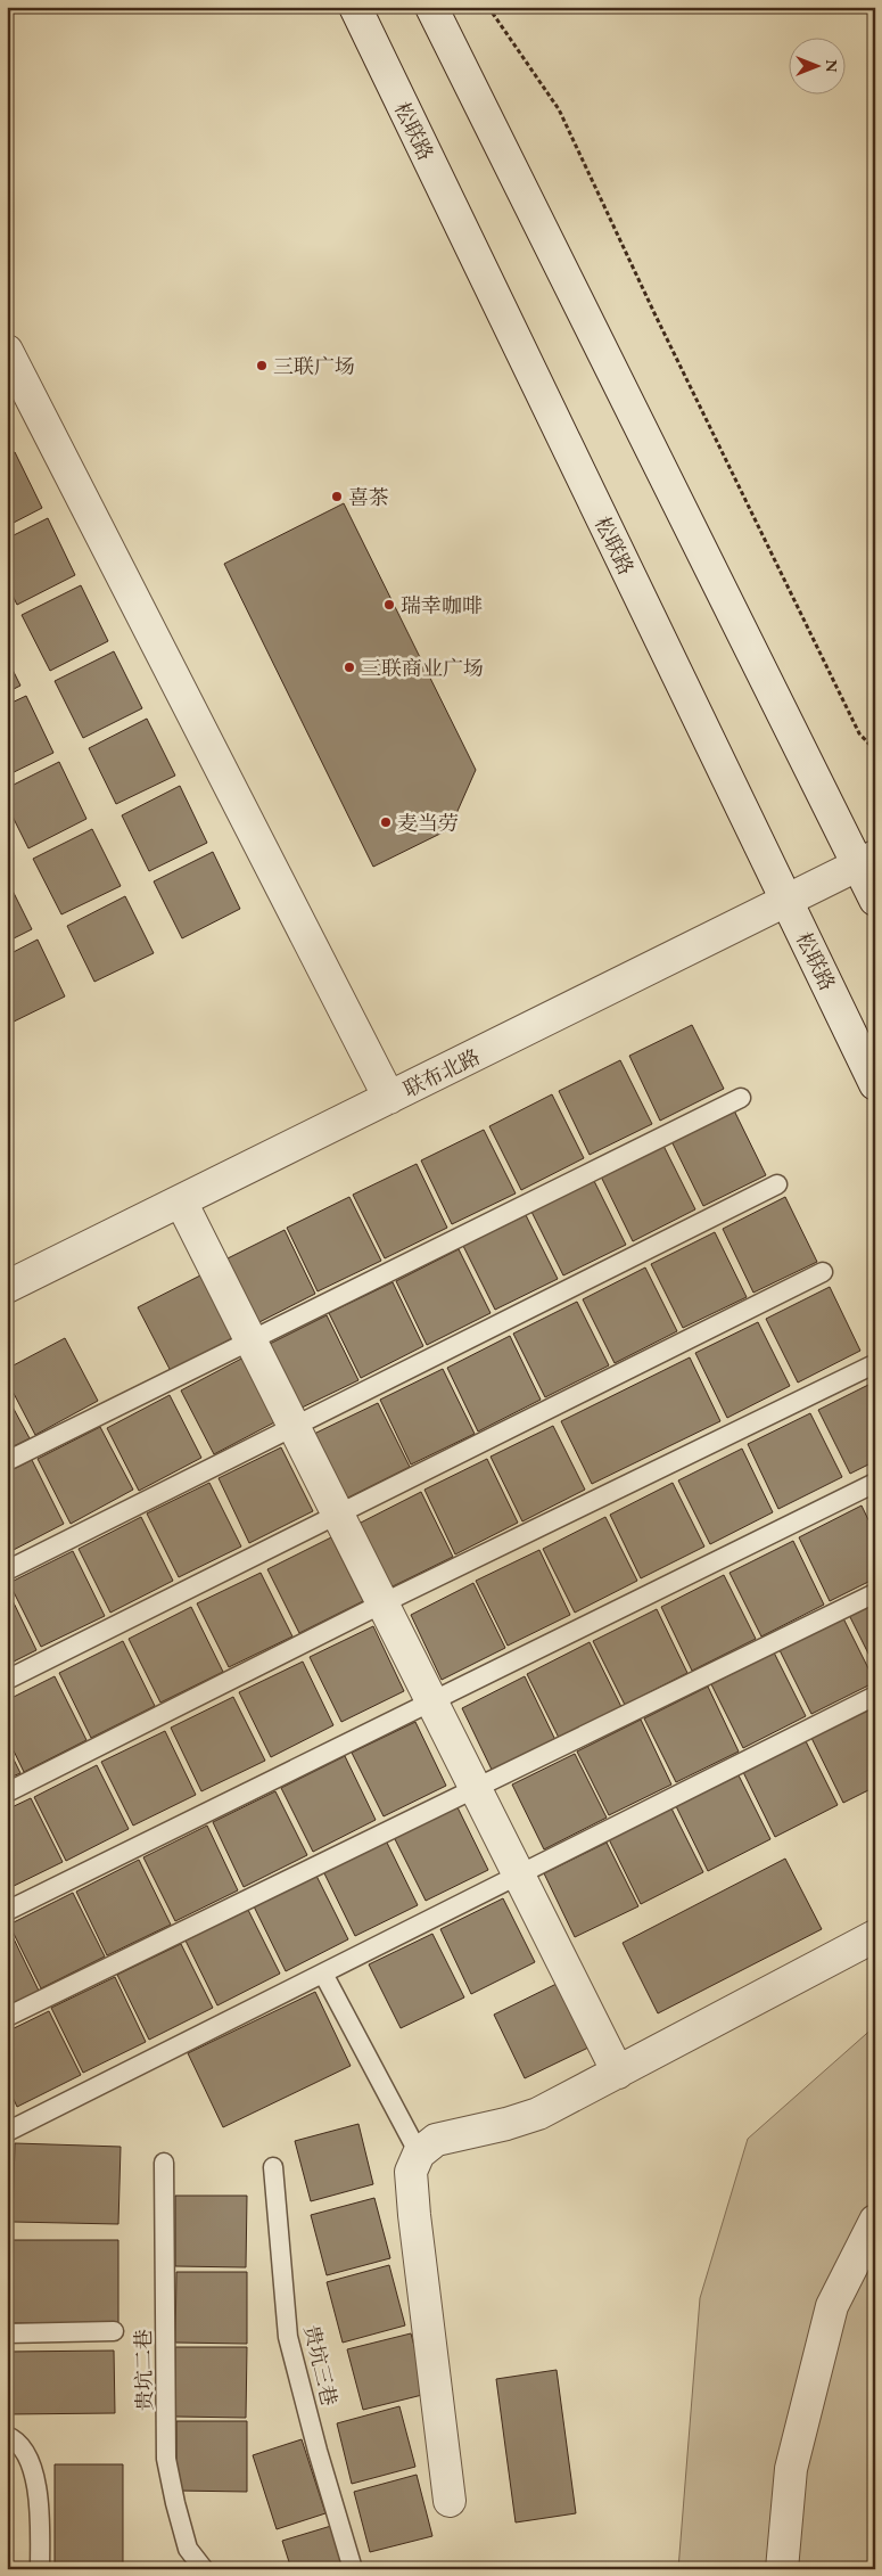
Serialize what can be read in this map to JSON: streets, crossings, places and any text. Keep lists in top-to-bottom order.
{
  "streets": {
    "street": ["松联路", "联布北路"],
    "lane": ["贵坑三巷", "贵坑二巷"]
  },
  "crossings": [
    ["松联路", "联布北路"]
  ],
  "places": [
    "三联广场",
    "喜茶",
    "瑞幸咖啡",
    "三联商业广场",
    "麦当劳"
  ],
  "north": "right"
}
